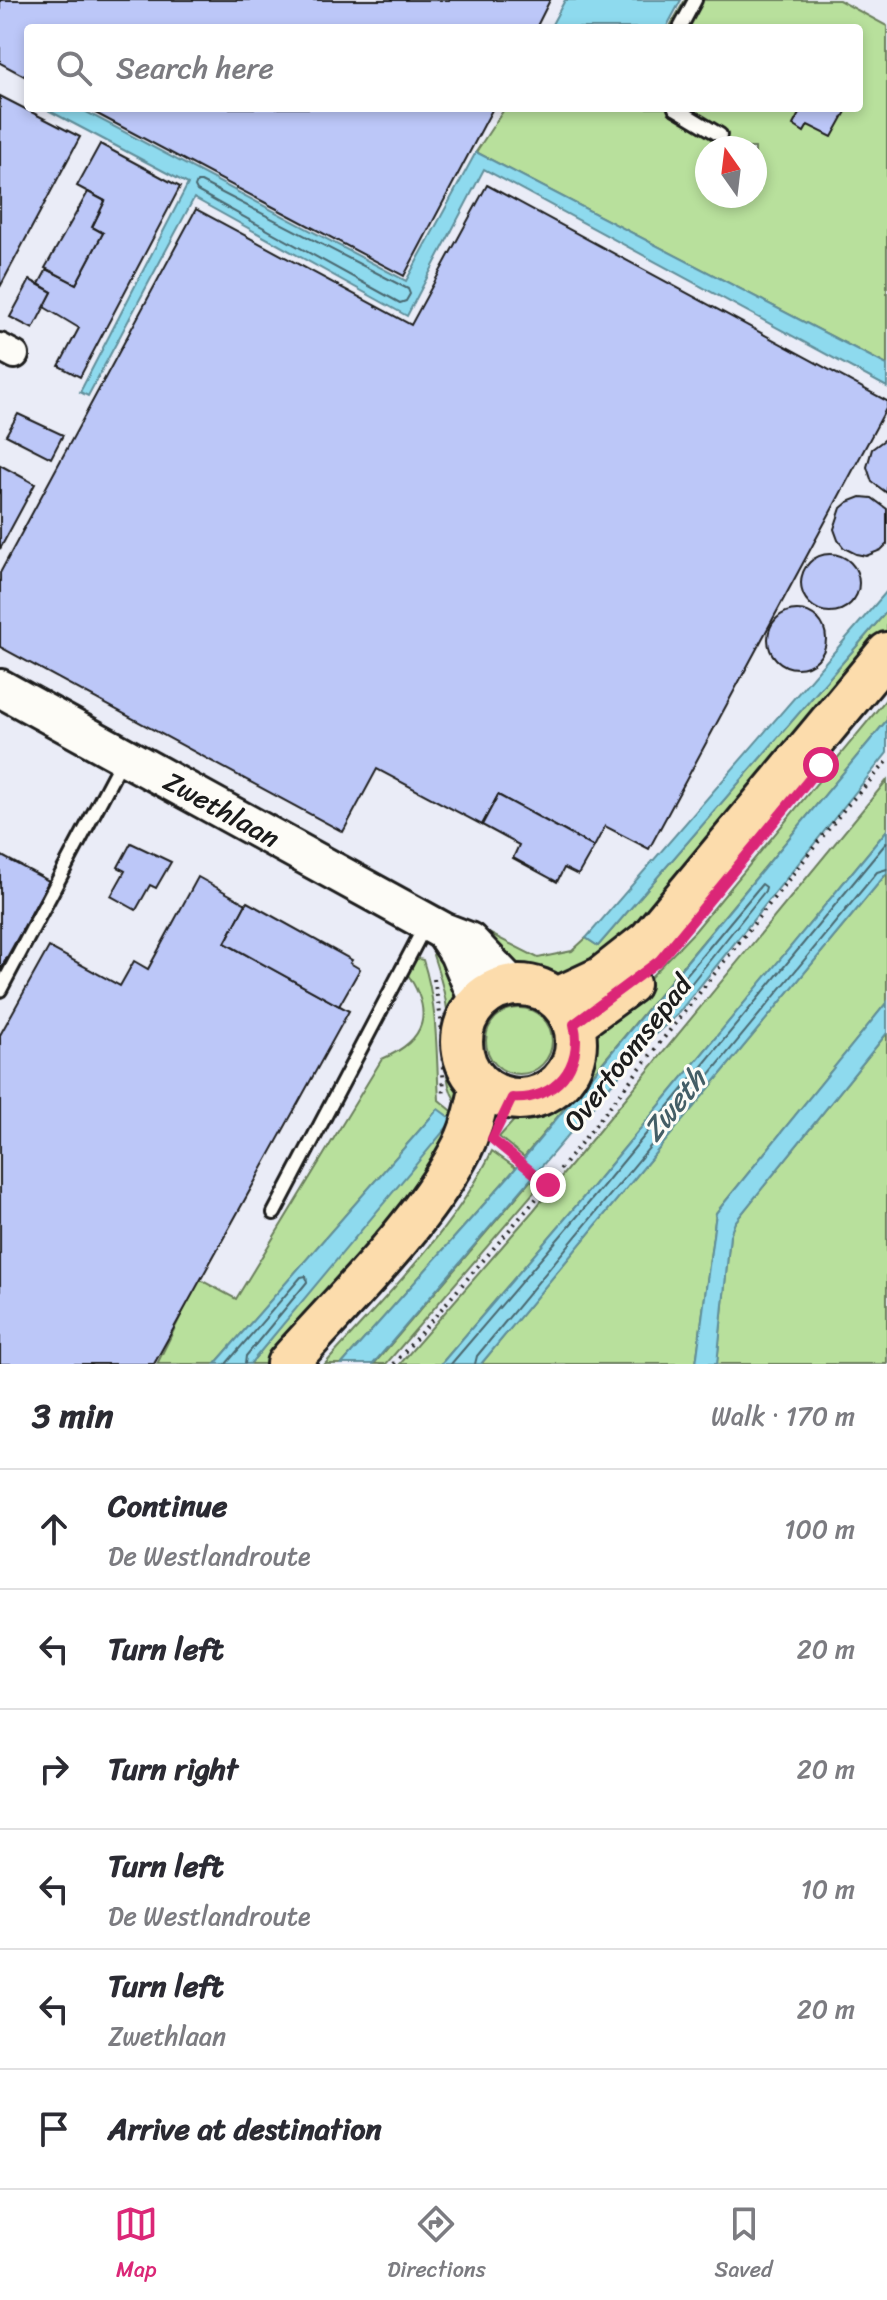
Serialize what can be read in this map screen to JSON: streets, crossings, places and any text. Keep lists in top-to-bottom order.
{
  "streets": {
    "street": ["Zwethlaan"],
    "path": ["Overtoomsepad"]
  },
  "water": ["Zweth"],
  "north": "top",
  "page": {
    "search": "Search here",
    "heading": ["3 min", "Walk · 170 m"],
    "list": [
      ["Continue", "De Westlandroute", "100 m"],
      ["Turn left", "20 m"],
      ["Turn right", "20 m"],
      ["Turn left", "De Westlandroute", "10 m"],
      ["Turn left", "Zwethlaan", "20 m"],
      "Arrive at destination"
    ],
    "nav": ["Map", "Directions", "Saved"]
  }
}
